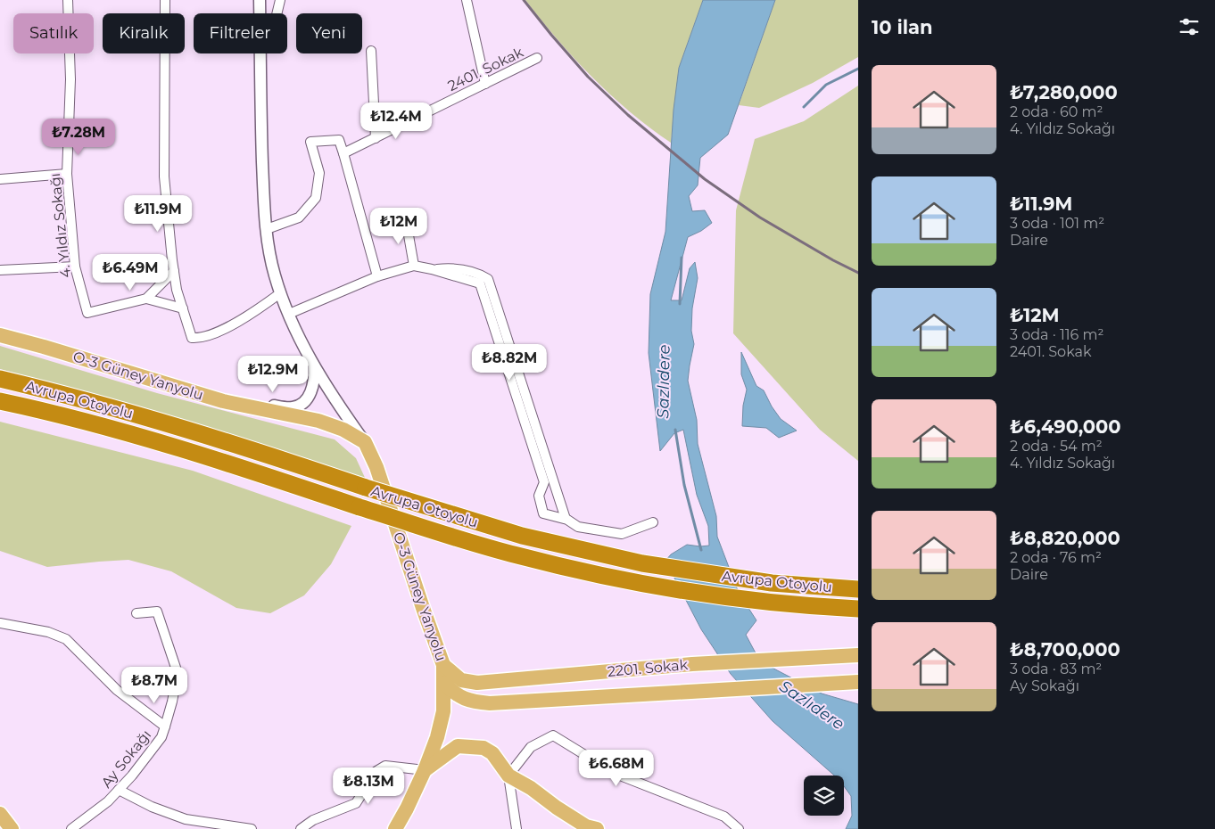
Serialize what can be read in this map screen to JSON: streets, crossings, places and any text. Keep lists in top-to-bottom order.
{
  "streets": {
    "highway": ["Avrupa Otoyolu"],
    "main road": ["O-3 Güney Yanyolu", "2201. Sokak"],
    "street": ["2401. Sokak", "4. Yıldız Sokağı", "Ay Sokağı"]
  },
  "crossings": [
    ["O-3 Güney Yanyolu", "2201. Sokak"]
  ],
  "water": ["Sazlıdere"],
  "page": {
    "heading": "10 ilan",
    "chip": [
      "Satılık",
      "Kiralık",
      "Filtreler",
      "Yeni"
    ],
    "list": [
      {
        "name": "₺7,280,000",
        "note": "2 oda · 60 m² · 4. Yıldız Sokağı"
      },
      {
        "name": "₺11.9M",
        "note": "3 oda · 101 m² · Daire"
      },
      {
        "name": "₺12M",
        "note": "3 oda · 116 m² · 2401. Sokak"
      },
      {
        "name": "₺6,490,000",
        "note": "2 oda · 54 m² · 4. Yıldız Sokağı"
      },
      {
        "name": "₺8,820,000",
        "note": "2 oda · 76 m² · Daire"
      },
      {
        "name": "₺8,700,000",
        "note": "3 oda · 83 m² · Ay Sokağı"
      }
    ],
    "price": [
      "₺12.4M",
      "₺7.28M",
      "₺11.9M",
      "₺12M",
      "₺6.49M",
      "₺8.82M",
      "₺12.9M",
      "₺8.7M",
      "₺6.68M",
      "₺8.13M"
    ]
  }
}
